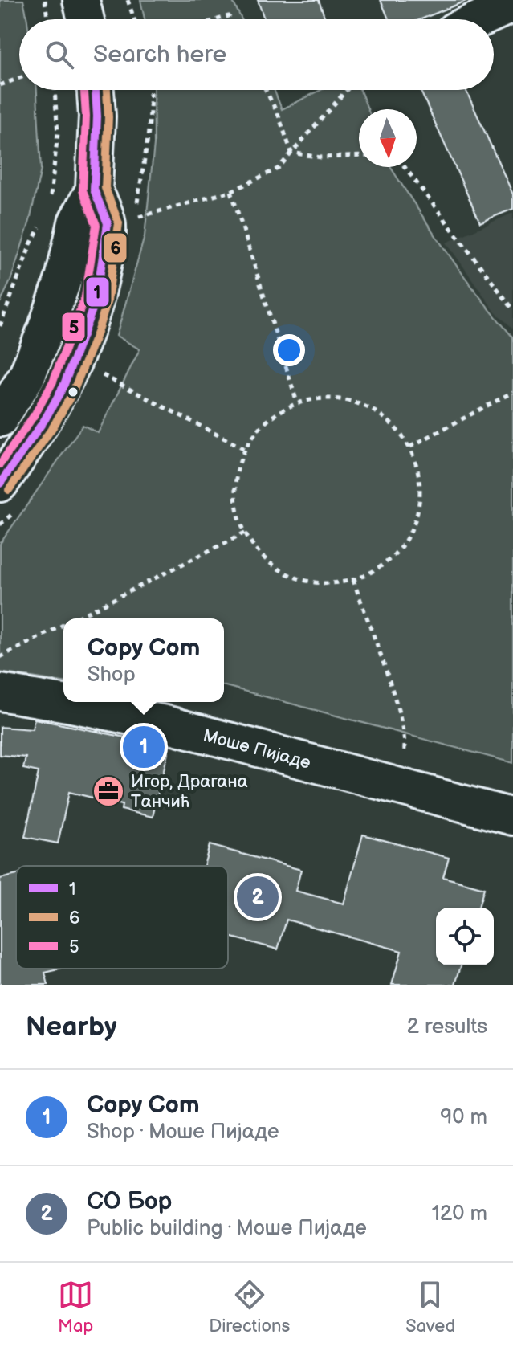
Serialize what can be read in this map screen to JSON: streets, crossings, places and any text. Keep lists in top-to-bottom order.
{
  "streets": {
    "street": ["Моше Пијаде"]
  },
  "places": {
    "office": ["Игор, Драгана Танчић"]
  },
  "lines": ["transit line 1", "transit line 6", "transit line 5"],
  "legend": ["1", "6", "5"],
  "north": "bottom",
  "page": {
    "search": "Search here",
    "popup": ["Copy Com", "Shop"],
    "pins": ["1", "2"],
    "heading": ["Nearby", "2 results"],
    "list": [
      {
        "mark": "1",
        "name": "Copy Com",
        "note": "Shop · Моше Пијаде",
        "value": "90 m"
      },
      {
        "mark": "2",
        "name": "СО Бор",
        "note": "Public building · Моше Пијаде",
        "value": "120 m"
      }
    ],
    "nav": ["Map", "Directions", "Saved"]
  }
}
